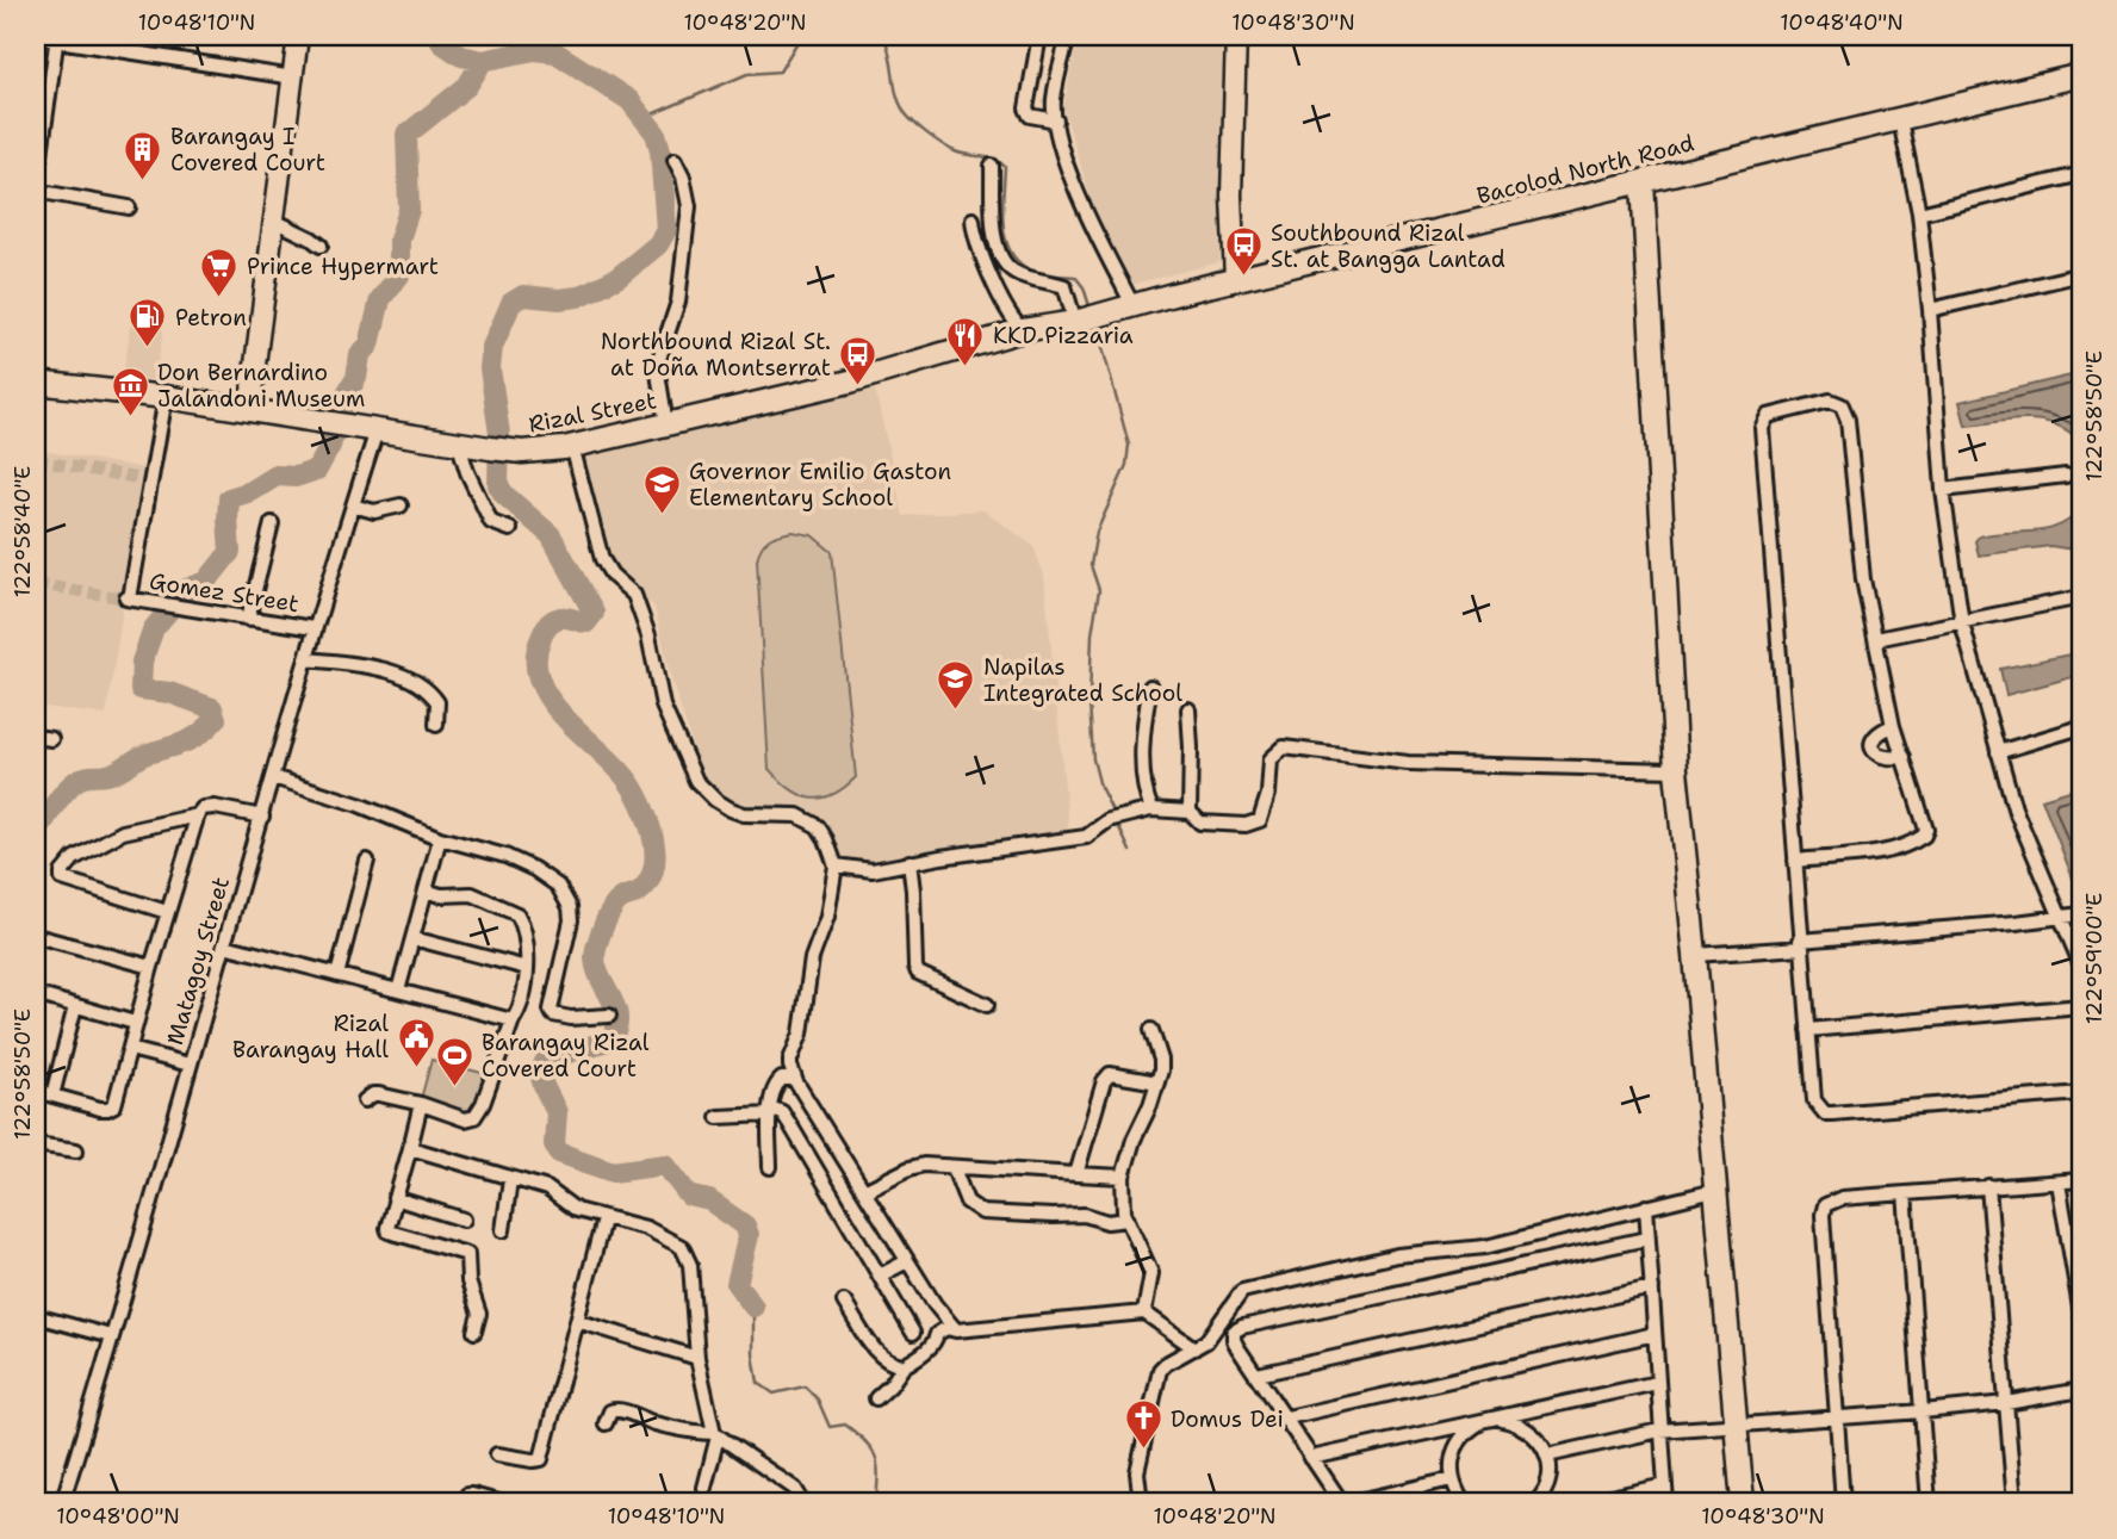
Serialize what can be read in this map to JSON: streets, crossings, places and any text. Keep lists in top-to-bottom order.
{
  "streets": {
    "main road": ["Bacolod North Road", "Rizal Street"],
    "street": ["Gomez Street", "Matagoy Street"]
  },
  "crossings": [
    ["Bacolod North Road", "Rizal Street"],
    ["Rizal Street", "Gomez Street"],
    ["Rizal Street", "Matagoy Street"],
    ["Gomez Street", "Matagoy Street"]
  ],
  "places": {
    "building": ["Barangay I Covered Court"],
    "bus stop": ["Southbound Rizal St. at Bangga Lantad", "Northbound Rizal St. at Doña Montserrat"],
    "supermarket": ["Prince Hypermart"],
    "fuel station": ["Petron"],
    "restaurant": ["KKD Pizzaria"],
    "museum": ["Don Bernardino Jalandoni Museum"],
    "school or university": ["Governor Emilio Gaston Elementary School", "Napilas Integrated School"],
    "public building": ["Rizal Barangay Hall"],
    "sports": ["Barangay Rizal Covered Court"],
    "church": ["Domus Dei"]
  },
  "coordinates": [
    "10°48'10\"N",
    "10°48'20\"N",
    "10°48'30\"N",
    "10°48'40\"N",
    "122°58'50\"E",
    "122°58'40\"E",
    "122°59'00\"E",
    "10°48'00\"N"
  ]
}
